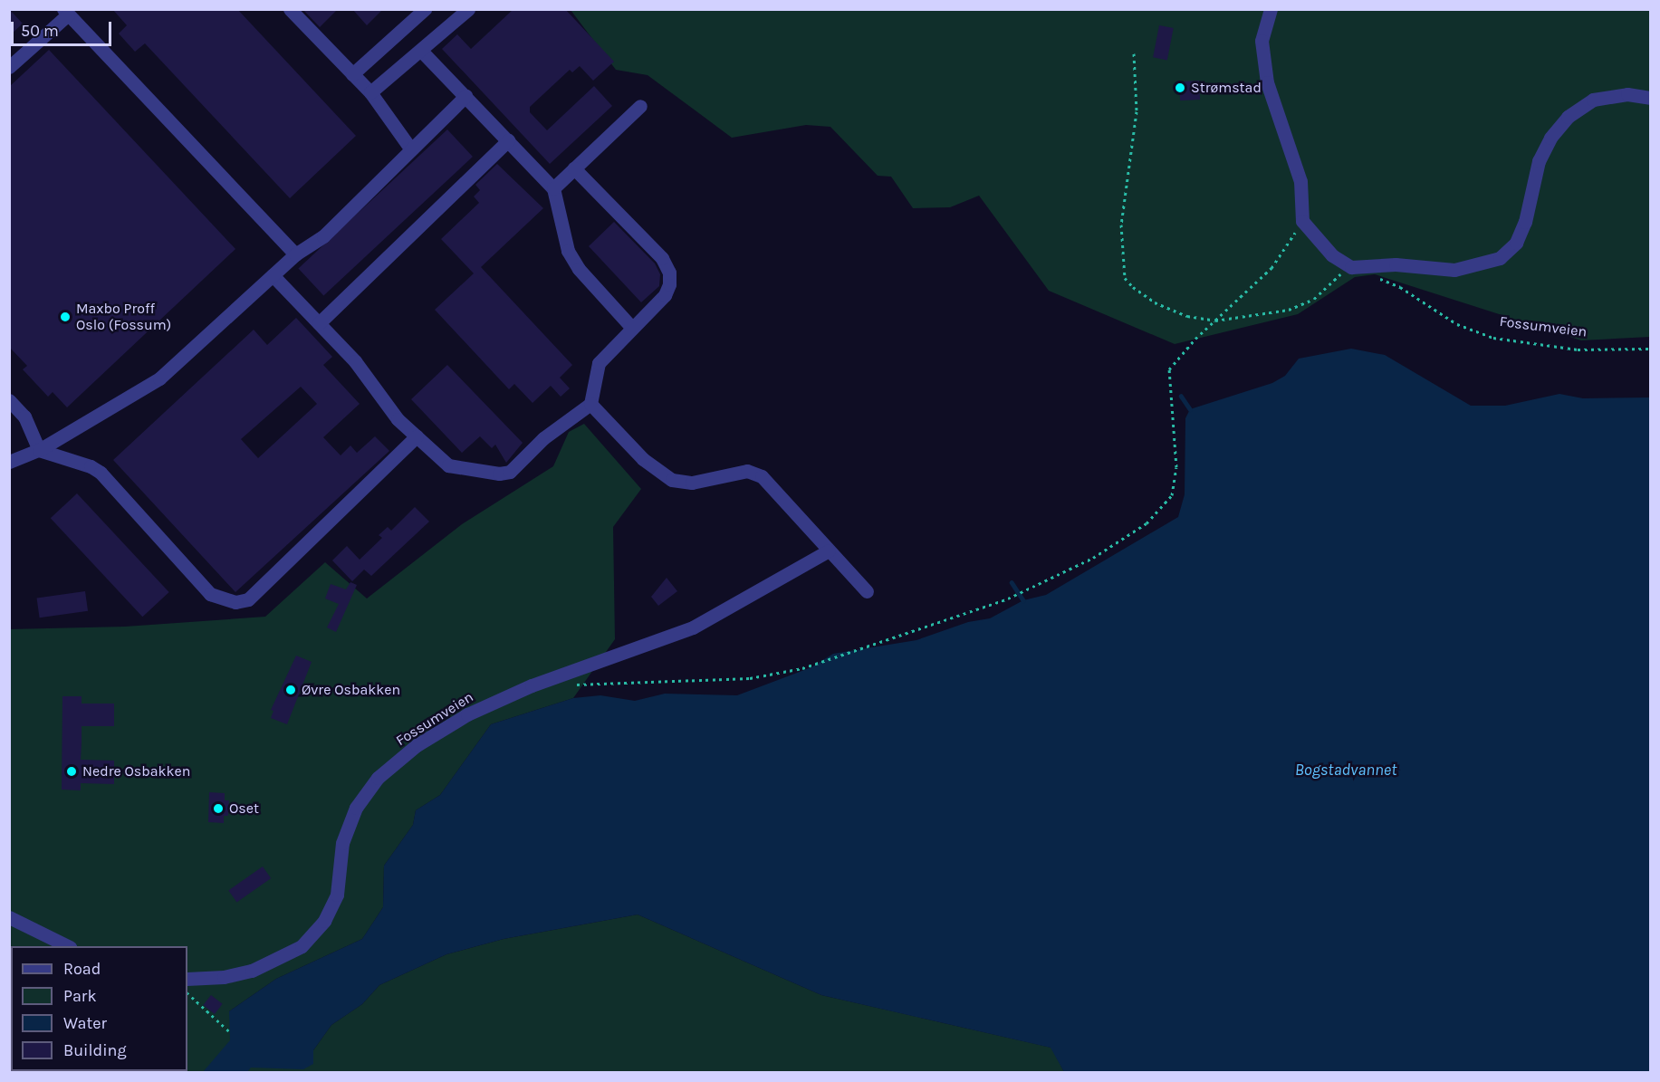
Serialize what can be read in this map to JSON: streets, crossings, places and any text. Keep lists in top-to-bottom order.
{
  "streets": {
    "street": ["Fossumveien"]
  },
  "water": ["Bogstadvannet"],
  "places": [
    "Strømstad",
    "Maxbo Proff Oslo (Fossum)",
    "Øvre Osbakken",
    "Nedre Osbakken",
    "Oset"
  ],
  "legend": [
    "Road",
    "Park",
    "Water",
    "Building"
  ],
  "scale_bar": "50 m"
}
